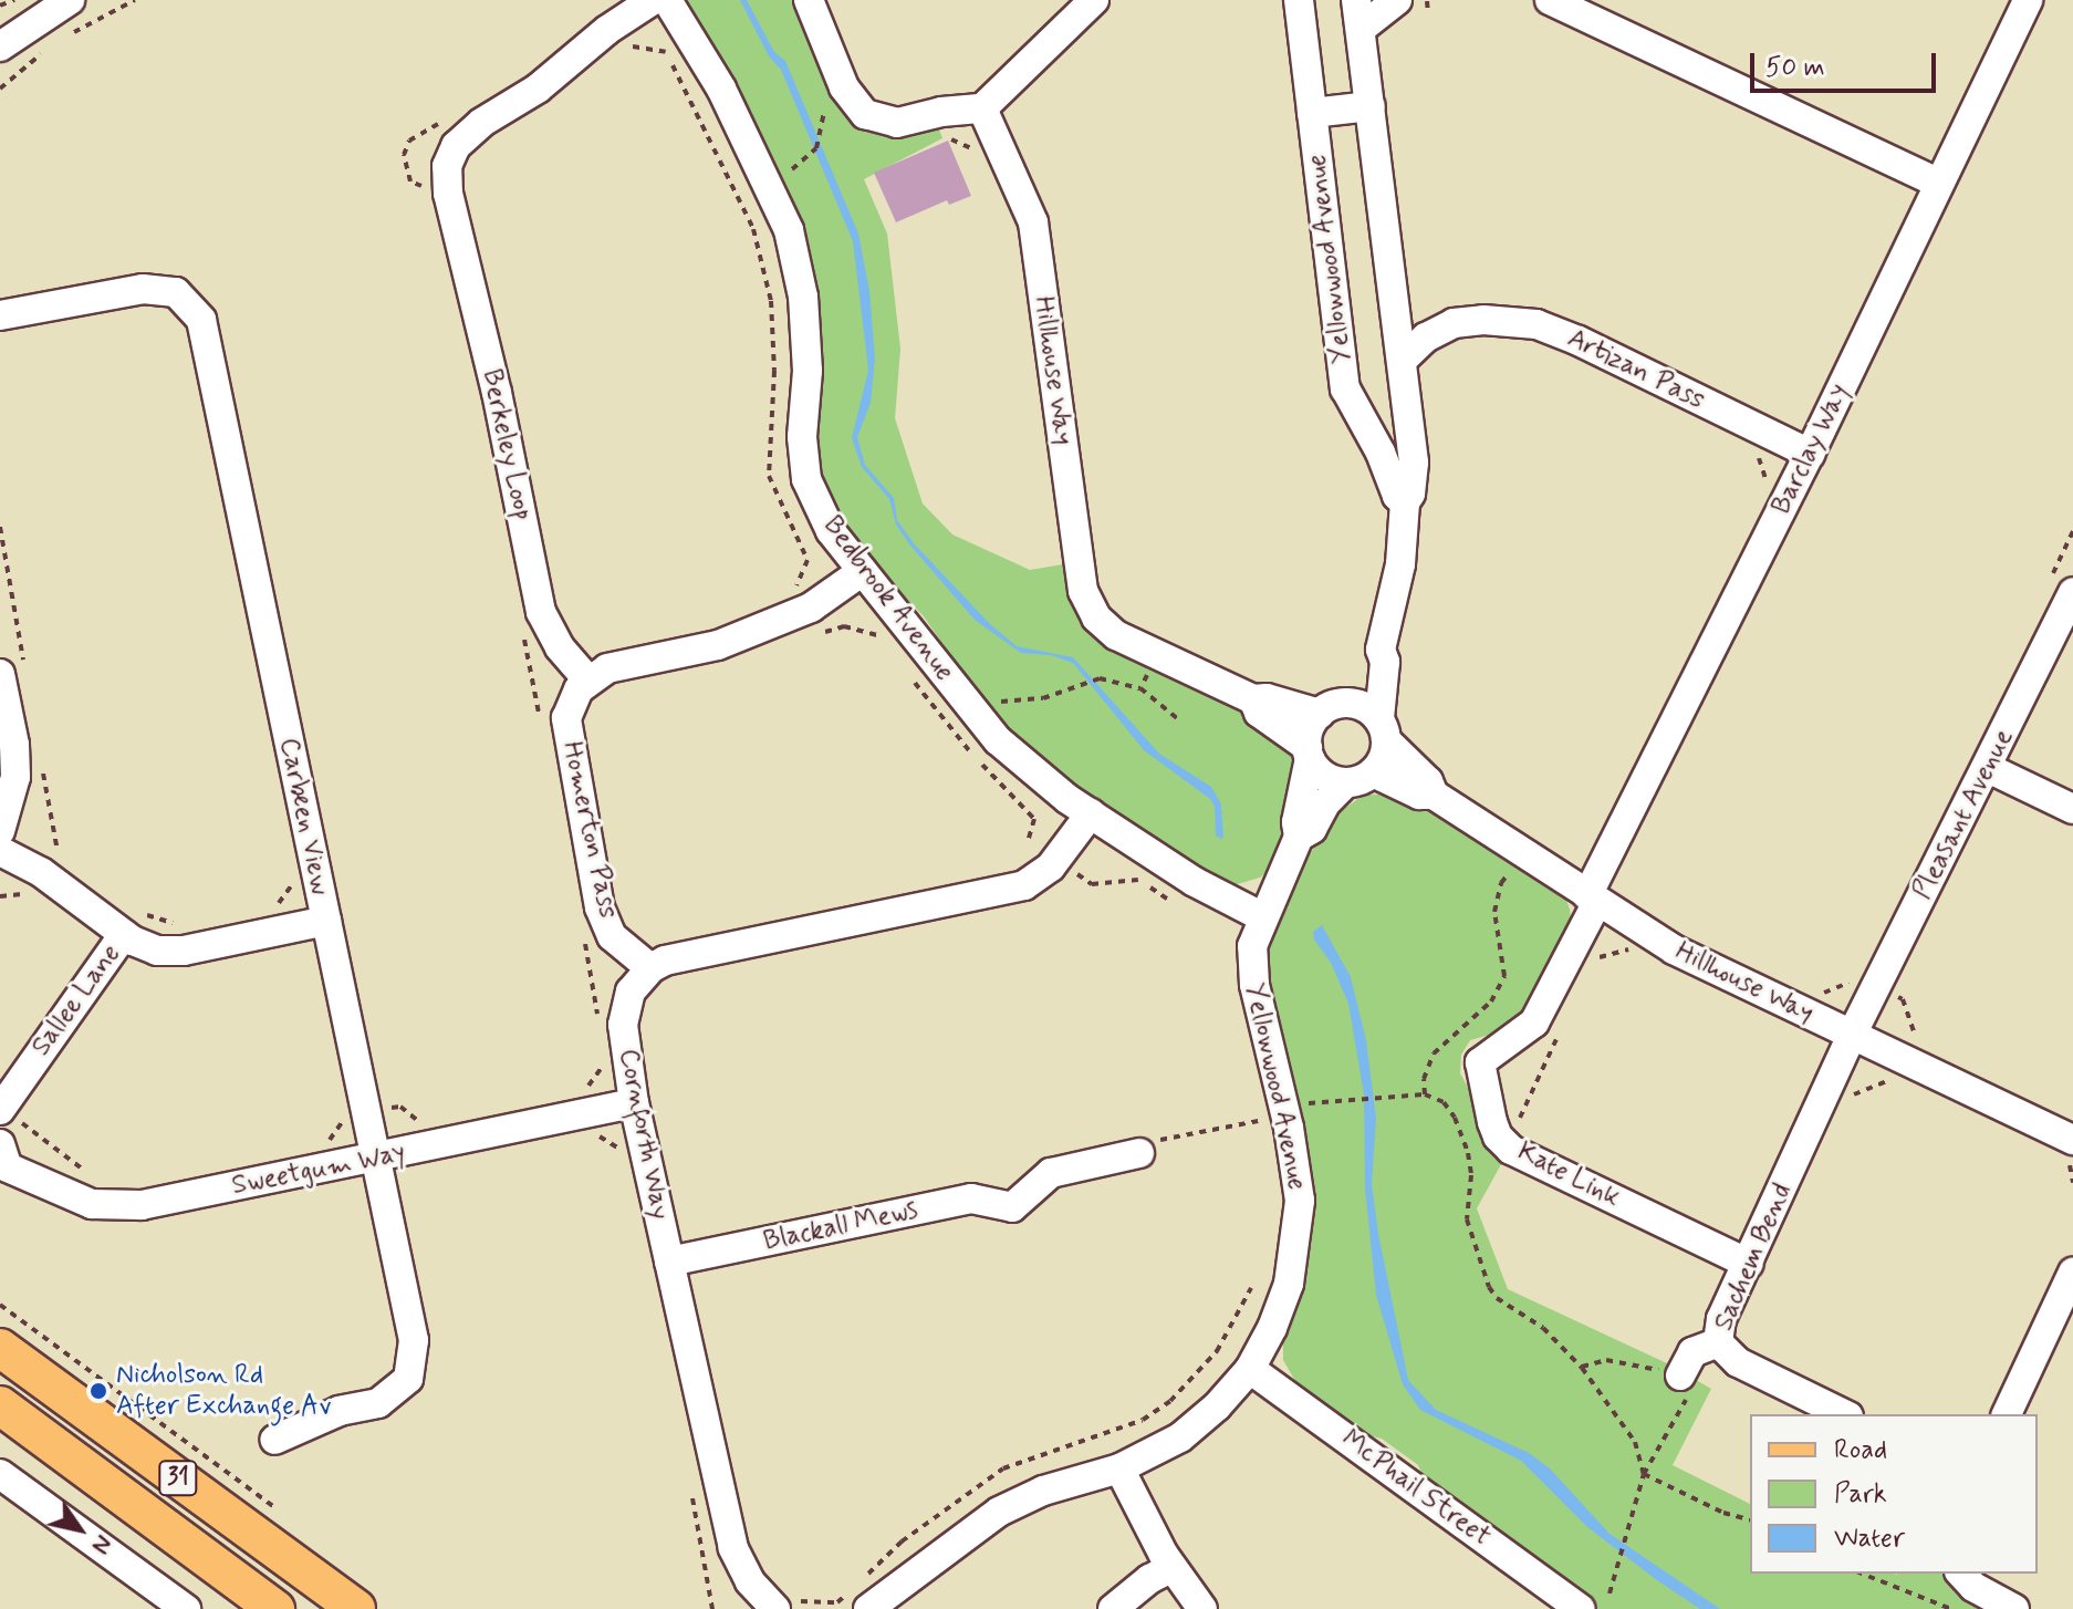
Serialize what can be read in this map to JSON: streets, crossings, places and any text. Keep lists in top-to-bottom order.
{
  "streets": {
    "main road": ["31"],
    "street": [
      "Yellowwood Avenue",
      "Artizan Pass",
      "Hillhouse Way",
      "Berkeley Loop",
      "Barclay Way",
      "Bedbrook Avenue",
      "Pleasant Avenue",
      "Carbeen View",
      "Homerton Pass",
      "Sallee Lane",
      "Cornforth Way",
      "Sweetgum Way",
      "Kate Link",
      "Blackall Mews",
      "Sachem Bend",
      "McPhail Street"
    ]
  },
  "crossings": [
    ["Yellowwood Avenue", "Hillhouse Way"],
    ["Yellowwood Avenue", "Bedbrook Avenue"],
    ["Yellowwood Avenue", "McPhail Street"],
    ["Artizan Pass", "Barclay Way"],
    ["Hillhouse Way", "Barclay Way"],
    ["Hillhouse Way", "Pleasant Avenue"],
    ["Hillhouse Way", "Kate Link"],
    ["Hillhouse Way", "Sachem Bend"],
    ["Berkeley Loop", "Homerton Pass"],
    ["Barclay Way", "Kate Link"],
    ["Pleasant Avenue", "Sachem Bend"],
    ["Carbeen View", "Sweetgum Way"],
    ["Homerton Pass", "Cornforth Way"],
    ["Cornforth Way", "Sweetgum Way"],
    ["Cornforth Way", "Blackall Mews"],
    ["Kate Link", "Sachem Bend"]
  ],
  "places": ["Nicholson Rd After Exchange Av"],
  "legend": ["Road", "Park", "Water"],
  "scale_bar": "50 m",
  "north": "bottom right"
}
